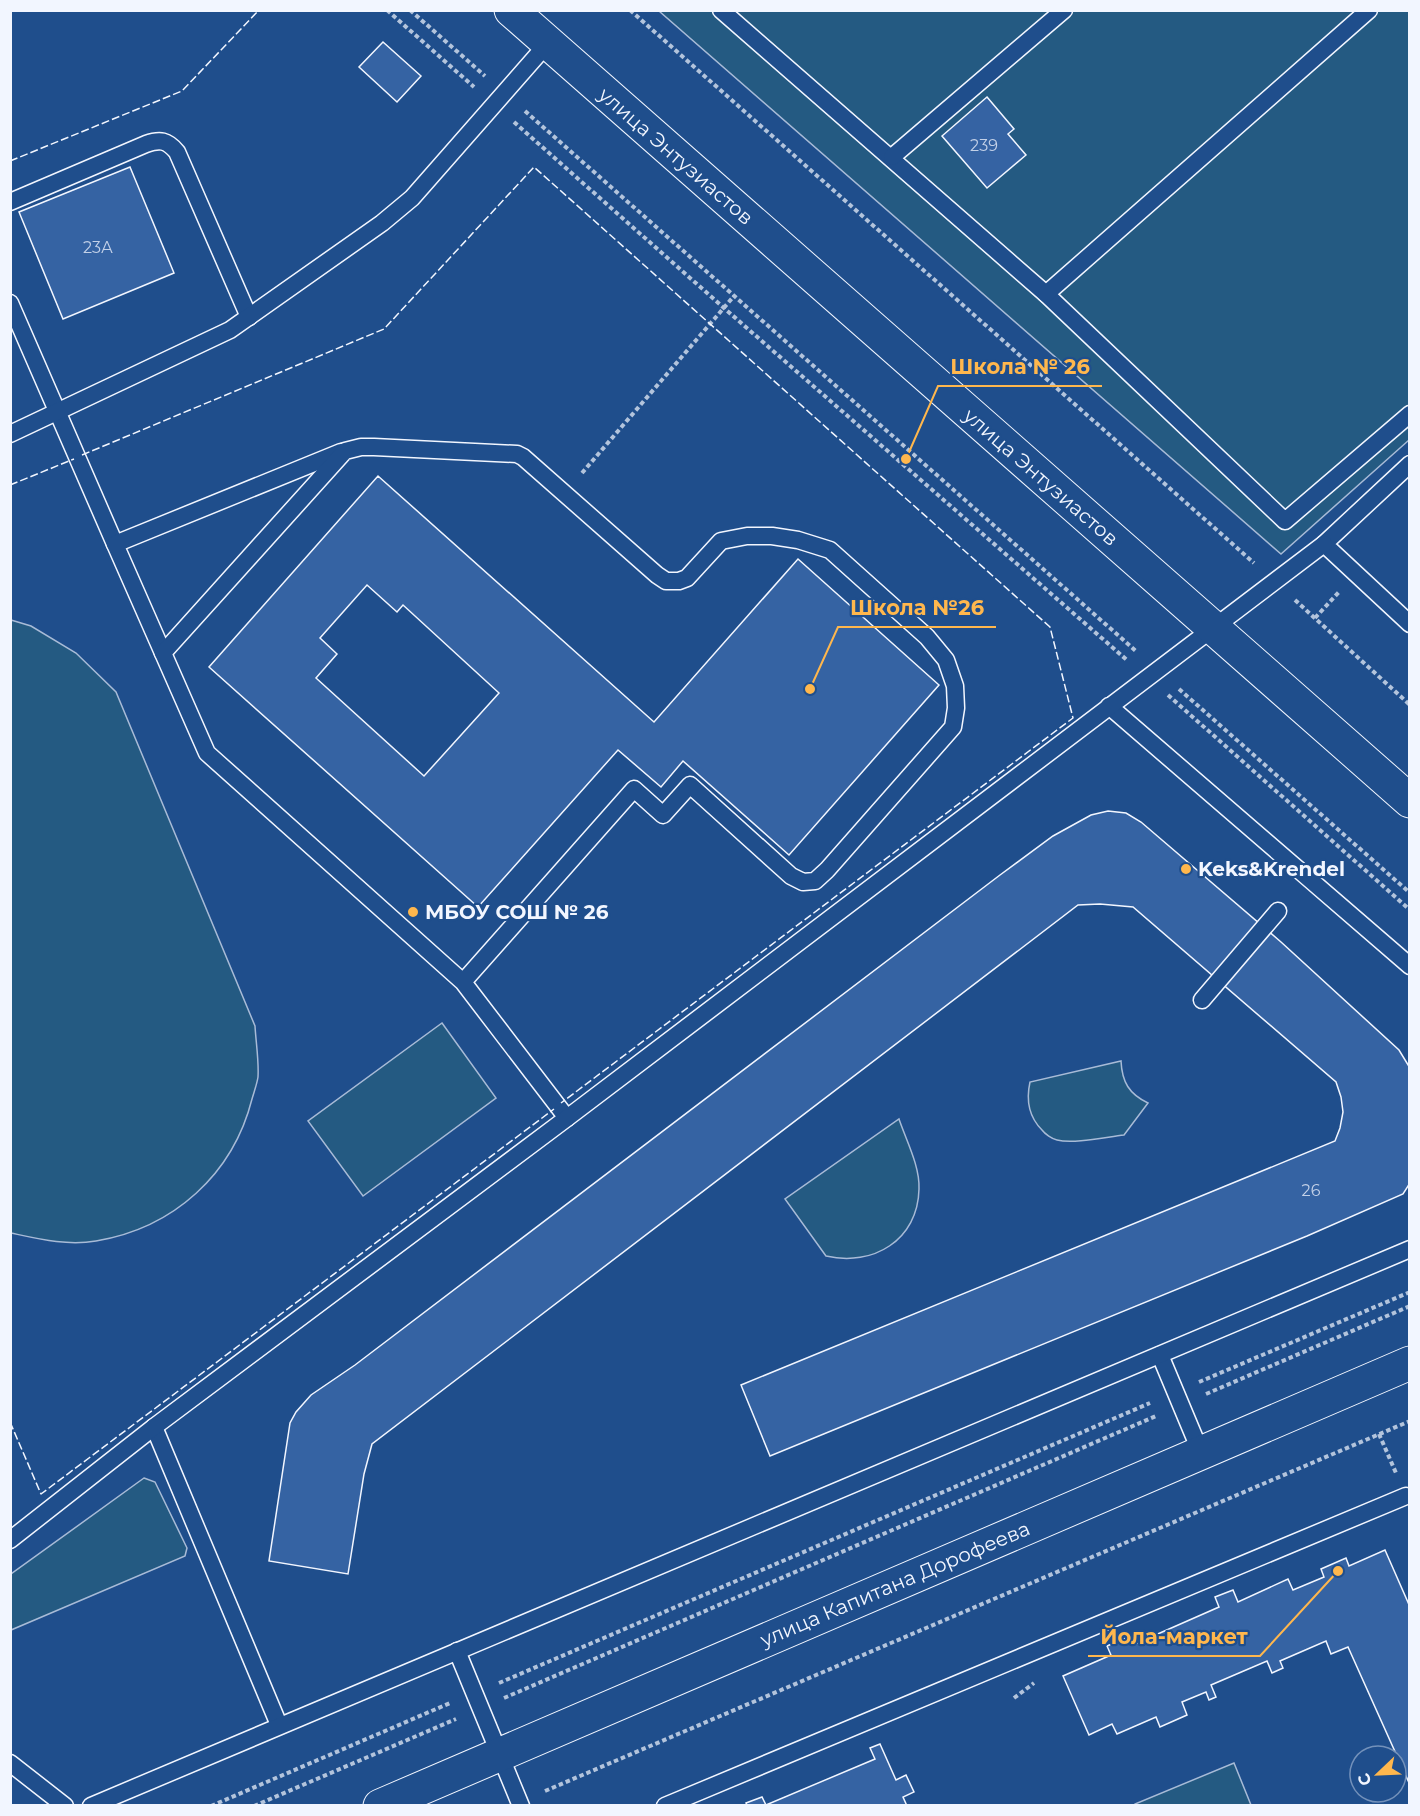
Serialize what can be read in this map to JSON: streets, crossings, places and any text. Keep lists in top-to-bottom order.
{
  "streets": {
    "street": ["улица Энтузиастов", "улица Капитана Дорофеева"]
  },
  "places": [
    "Школа № 26",
    "Школа №26",
    "Keks&Krendel",
    "МБОУ СОШ № 26",
    "Йола-маркет"
  ],
  "house_numbers": ["239", "23А", "26"],
  "north": "bottom left"
}
